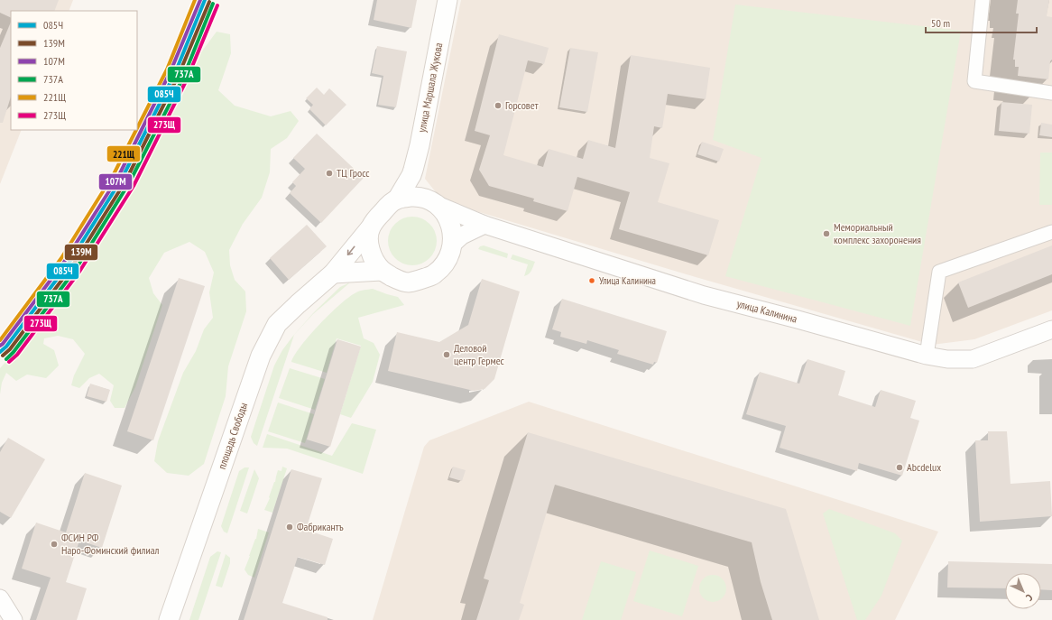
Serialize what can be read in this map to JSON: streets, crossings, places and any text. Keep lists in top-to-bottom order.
{
  "streets": {
    "main road": ["улица Маршала Жукова", "площадь Свободы"],
    "street": ["улица Калинина"]
  },
  "crossings": [
    ["улица Маршала Жукова", "улица Калинина"],
    ["улица Маршала Жукова", "площадь Свободы"],
    ["улица Калинина", "площадь Свободы"]
  ],
  "places": [
    "Горсовет",
    "ТЦ Гросс",
    "Мемориальный комплекс захоронения",
    "Улица Калинина",
    "Деловой центр Гермес",
    "Abcdelux",
    "Фабрикантъ",
    "ФСИН РФ Наро-Фоминский филиал"
  ],
  "lines": [
    "transit line 085Ч",
    "transit line 107М",
    "transit line 221Щ",
    "transit line 139М",
    "transit line 737А",
    "transit line 273Щ"
  ],
  "legend": [
    "085Ч",
    "139М",
    "107М",
    "737А",
    "221Щ",
    "273Щ"
  ],
  "scale_bar": "50 m",
  "north": "bottom right"
}
